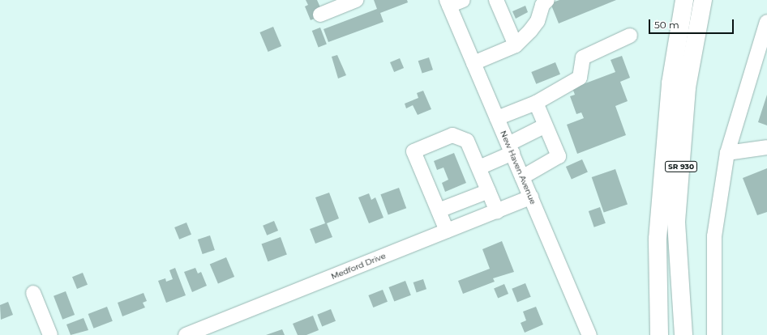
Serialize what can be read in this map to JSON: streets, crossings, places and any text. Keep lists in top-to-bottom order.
{
  "streets": {
    "highway": ["SR 930"],
    "street": ["New Haven Avenue", "Medford Drive"]
  },
  "crossings": [
    ["New Haven Avenue", "Medford Drive"]
  ],
  "scale_bar": "50 m"
}
